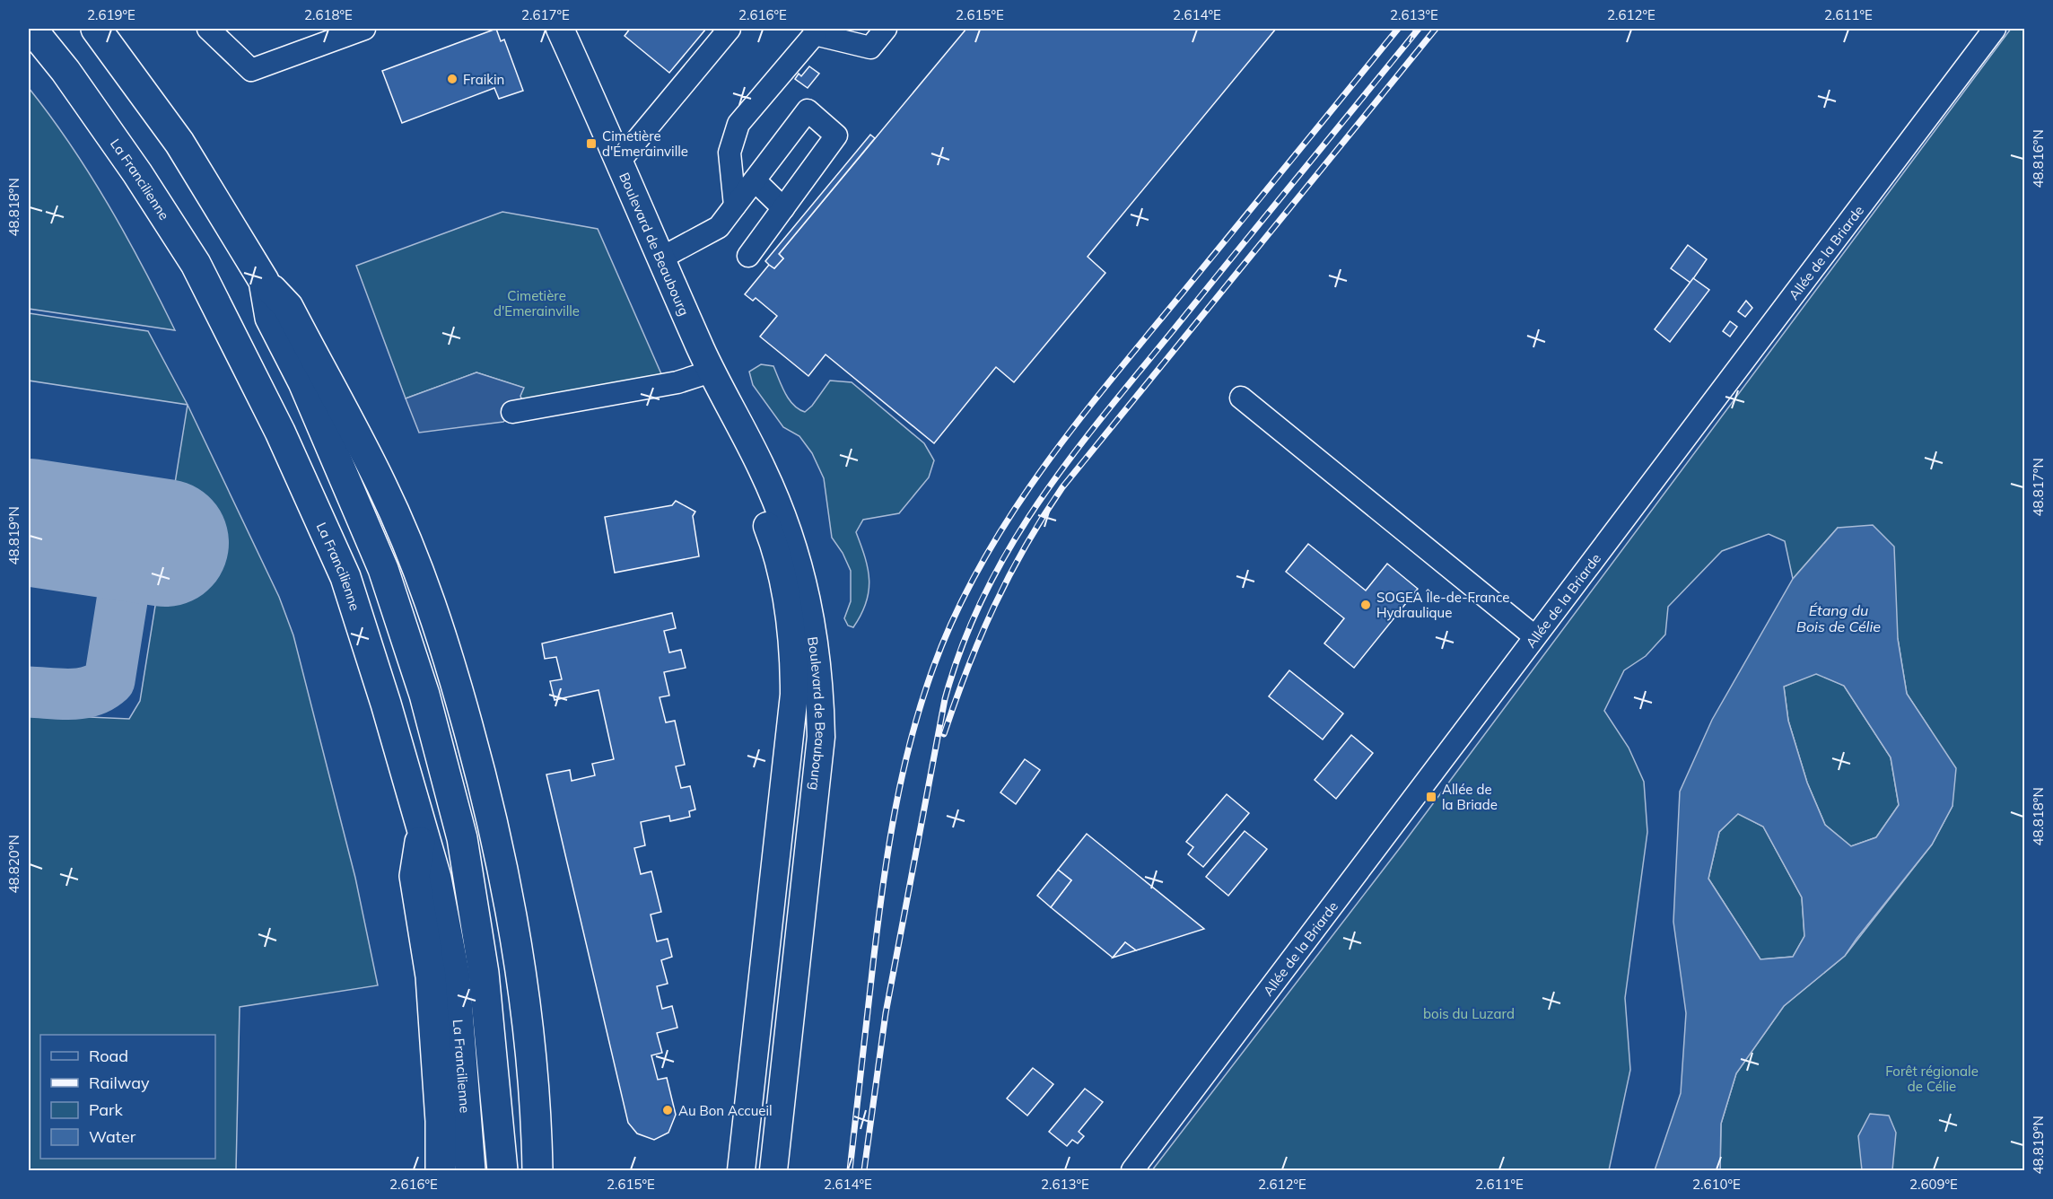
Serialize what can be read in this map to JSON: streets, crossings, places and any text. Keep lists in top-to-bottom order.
{
  "streets": {
    "highway": ["La Francilienne"],
    "main road": ["Boulevard de Beaubourg"],
    "street": ["Allée de la Briarde"]
  },
  "water": ["Étang du Bois de Célie"],
  "parks": ["Cimetière d'Emerainville", "bois du Luzard", "Forêt régionale de Célie"],
  "places": {
    "other": ["Fraikin", "SOGEA Île-de-France Hydraulique", "Au Bon Accueil"],
    "transit": ["Cimetière d'Émerainville", "Allée de la Briade"]
  },
  "legend": [
    "Road",
    "Railway",
    "Park",
    "Water"
  ],
  "coordinates": [
    "2.619°E",
    "2.618°E",
    "2.617°E",
    "2.616°E",
    "2.615°E",
    "2.614°E",
    "2.613°E",
    "2.612°E",
    "2.611°E",
    "48.816°N",
    "48.818°N",
    "48.817°N",
    "48.819°N",
    "48.820°N",
    "2.610°E",
    "2.609°E"
  ]
}
